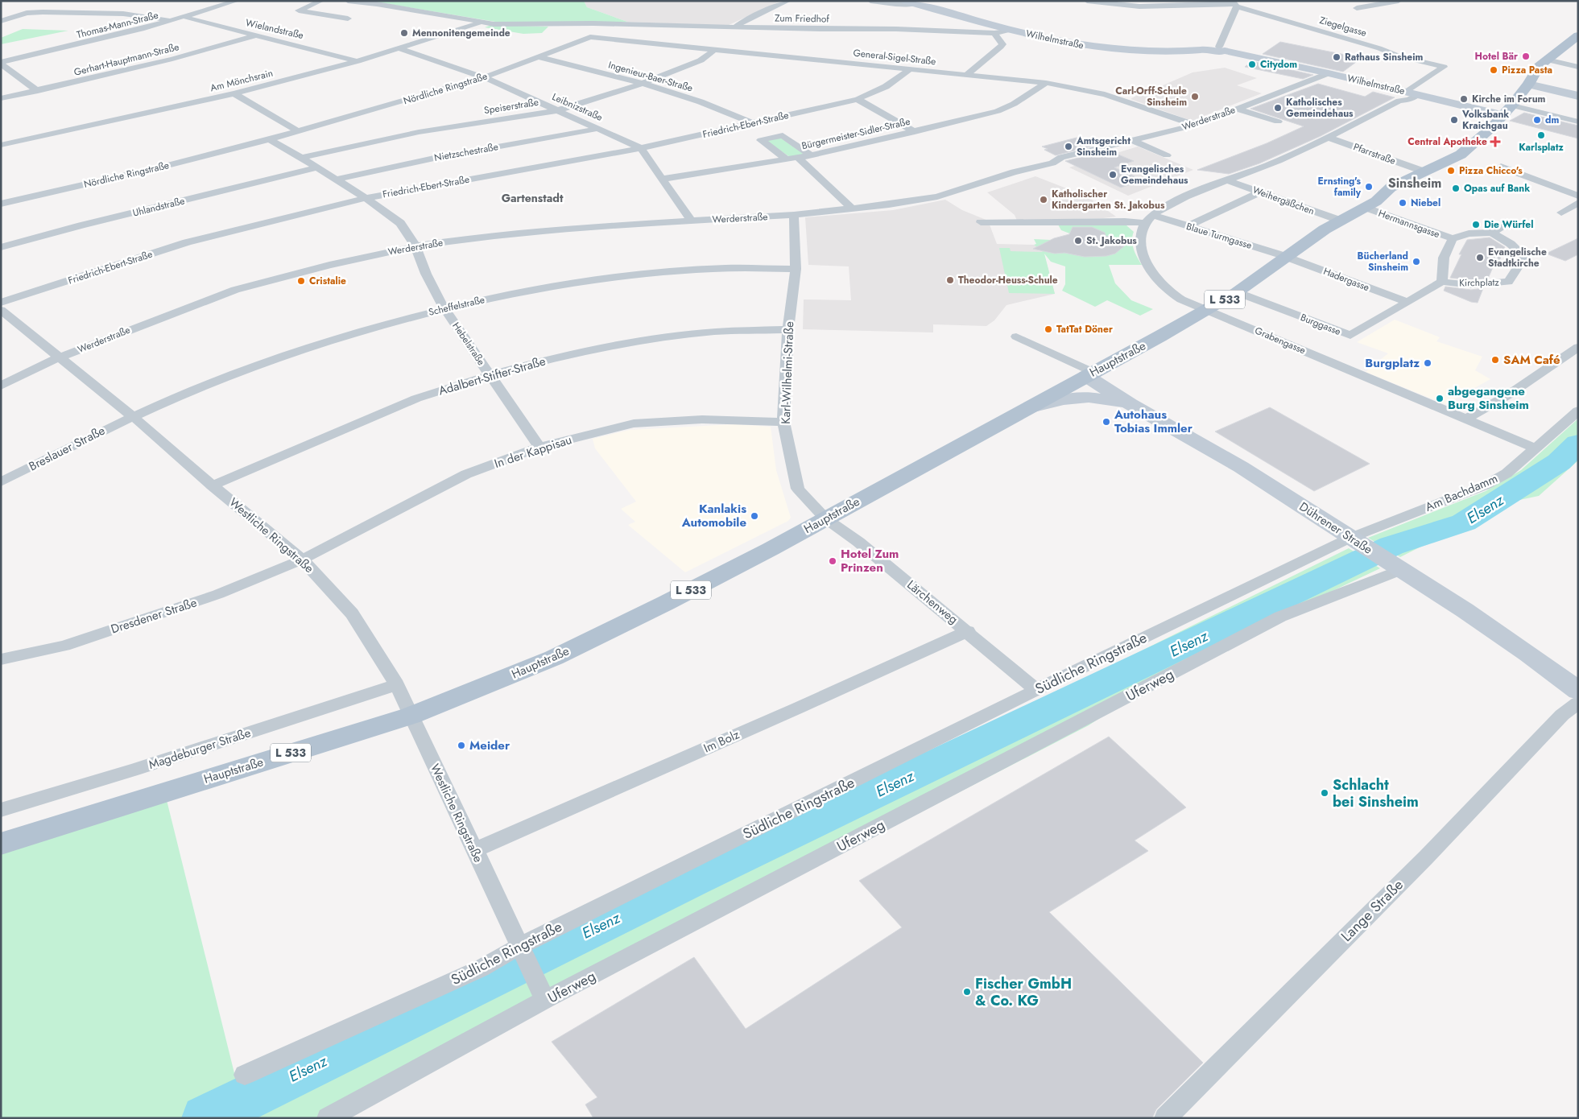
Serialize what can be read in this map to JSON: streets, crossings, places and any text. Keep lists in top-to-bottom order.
{
  "streets": {
    "main road": [
      "Wilhelmstraße",
      "L 533",
      "Hauptstraße",
      "Dührener Straße"
    ],
    "street": [
      "Zum Friedhof",
      "Thomas-Mann-Straße",
      "Ziegelgasse",
      "Wielandstraße",
      "General-Sigel-Straße",
      "Gerhart-Hauptmann-Straße",
      "Ingenieur-Baer-Straße",
      "Am Mönchsrain",
      "Nördliche Ringstraße",
      "Speiserstraße",
      "Leibnizstraße",
      "Werderstraße",
      "Friedrich-Ebert-Straße",
      "Bürgermeister-Sidler-Straße",
      "Nietzschestraße",
      "Pfarrstraße",
      "Weihergäßchen",
      "Uhlandstraße",
      "Hermannsgasse",
      "Blaue Turmgasse",
      "Hadergasse",
      "Kirchplatz",
      "Scheffelstraße",
      "Burggasse",
      "Grabengasse",
      "Hebelstraße",
      "Karl-Wilhelmi-Straße",
      "Adalbert-Stifter-Straße",
      "Breslauer Straße",
      "In der Kappisau",
      "Am Bachdamm",
      "Westliche Ringstraße",
      "Lärchenweg",
      "Dresdener Straße",
      "Südliche Ringstraße",
      "Uferweg",
      "Im Bolz",
      "Magdeburger Straße",
      "Lange Straße"
    ]
  },
  "crossings": [
    ["Zum Friedhof", "Wilhelmstraße"],
    ["Zum Friedhof", "Am Mönchsrain"],
    ["Thomas-Mann-Straße", "Wielandstraße"],
    ["Thomas-Mann-Straße", "Gerhart-Hauptmann-Straße"],
    ["Ziegelgasse", "Wilhelmstraße"],
    ["Wielandstraße", "Gerhart-Hauptmann-Straße"],
    ["Wielandstraße", "Am Mönchsrain"],
    ["Wilhelmstraße", "Werderstraße"],
    ["Wilhelmstraße", "Hauptstraße"],
    ["General-Sigel-Straße", "Nördliche Ringstraße"],
    ["General-Sigel-Straße", "Speiserstraße"],
    ["General-Sigel-Straße", "Werderstraße"],
    ["General-Sigel-Straße", "Friedrich-Ebert-Straße"],
    ["General-Sigel-Straße", "Bürgermeister-Sidler-Straße"],
    ["Ingenieur-Baer-Straße", "Nördliche Ringstraße"],
    ["Ingenieur-Baer-Straße", "Speiserstraße"],
    ["Ingenieur-Baer-Straße", "Friedrich-Ebert-Straße"],
    ["Am Mönchsrain", "Leibnizstraße"],
    ["Nördliche Ringstraße", "Leibnizstraße"],
    ["Nördliche Ringstraße", "Hebelstraße"],
    ["Speiserstraße", "Leibnizstraße"],
    ["Speiserstraße", "Hebelstraße"],
    ["Leibnizstraße", "Friedrich-Ebert-Straße"],
    ["Leibnizstraße", "Nietzschestraße"],
    ["Werderstraße", "Hebelstraße"],
    ["Werderstraße", "Karl-Wilhelmi-Straße"],
    ["Werderstraße", "Westliche Ringstraße"],
    ["Friedrich-Ebert-Straße", "Hebelstraße"],
    ["Nietzschestraße", "Hebelstraße"],
    ["Weihergäßchen", "Hauptstraße"],
    ["Uhlandstraße", "Hebelstraße"],
    ["Hermannsgasse", "Kirchplatz"],
    ["Hermannsgasse", "Hauptstraße"],
    ["Blaue Turmgasse", "Hadergasse"],
    ["Blaue Turmgasse", "Grabengasse"],
    ["Blaue Turmgasse", "Hauptstraße"],
    ["Hadergasse", "Burggasse"],
    ["Hadergasse", "Hauptstraße"],
    ["Kirchplatz", "Burggasse"],
    ["Scheffelstraße", "Hebelstraße"],
    ["Scheffelstraße", "Karl-Wilhelmi-Straße"],
    ["Scheffelstraße", "Breslauer Straße"],
    ["Scheffelstraße", "Westliche Ringstraße"],
    ["Burggasse", "Hauptstraße"],
    ["Grabengasse", "Hauptstraße"],
    ["Grabengasse", "Am Bachdamm"],
    ["Hebelstraße", "Adalbert-Stifter-Straße"],
    ["Hebelstraße", "In der Kappisau"],
    ["Hauptstraße", "Karl-Wilhelmi-Straße"],
    ["Hauptstraße", "Dührener Straße"],
    ["Hauptstraße", "Westliche Ringstraße"],
    ["Hauptstraße", "Lärchenweg"],
    ["Karl-Wilhelmi-Straße", "Adalbert-Stifter-Straße"],
    ["Karl-Wilhelmi-Straße", "In der Kappisau"],
    ["Karl-Wilhelmi-Straße", "Lärchenweg"],
    ["Adalbert-Stifter-Straße", "Westliche Ringstraße"],
    ["Breslauer Straße", "Westliche Ringstraße"],
    ["In der Kappisau", "Westliche Ringstraße"],
    ["In der Kappisau", "Dresdener Straße"],
    ["Am Bachdamm", "Dührener Straße"],
    ["Am Bachdamm", "Südliche Ringstraße"],
    ["Dührener Straße", "Südliche Ringstraße"],
    ["Dührener Straße", "Uferweg"],
    ["Westliche Ringstraße", "Dresdener Straße"],
    ["Westliche Ringstraße", "Südliche Ringstraße"],
    ["Westliche Ringstraße", "Uferweg"],
    ["Westliche Ringstraße", "Im Bolz"],
    ["Westliche Ringstraße", "Magdeburger Straße"],
    ["Lärchenweg", "Südliche Ringstraße"],
    ["Lärchenweg", "Im Bolz"]
  ],
  "districts": ["Sinsheim", "Gartenstadt"],
  "water": ["Elsenz"],
  "places": {
    "other": [
      "Mennonitengemeinde",
      "Hotel Bär",
      "Rathaus Sinsheim",
      "Citydom",
      "Pizza Pasta",
      "Carl-Orff-Schule Sinsheim",
      "Kirche im Forum",
      "Katholisches Gemeindehaus",
      "Volksbank Kraichgau",
      "dm",
      "Karlsplatz",
      "Amtsgericht Sinsheim",
      "Pizza Chicco's",
      "Evangelisches Gemeindehaus",
      "Ernsting's family",
      "Opas auf Bank",
      "Katholischer Kindergarten St. Jakobus",
      "Niebel",
      "Die Würfel",
      "St. Jakobus",
      "Evangelische Stadtkirche",
      "Bücherland Sinsheim",
      "Theodor-Heuss-Schule",
      "Cristalie",
      "TatTat Döner",
      "SAM Café",
      "Burgplatz",
      "abgegangene Burg Sinsheim",
      "Autohaus Tobias Immler",
      "Kanlakis Automobile",
      "Hotel Zum Prinzen",
      "Meider",
      "Schlacht bei Sinsheim",
      "Fischer GmbH & Co. KG"
    ],
    "health": ["Central Apotheke"]
  }
}
